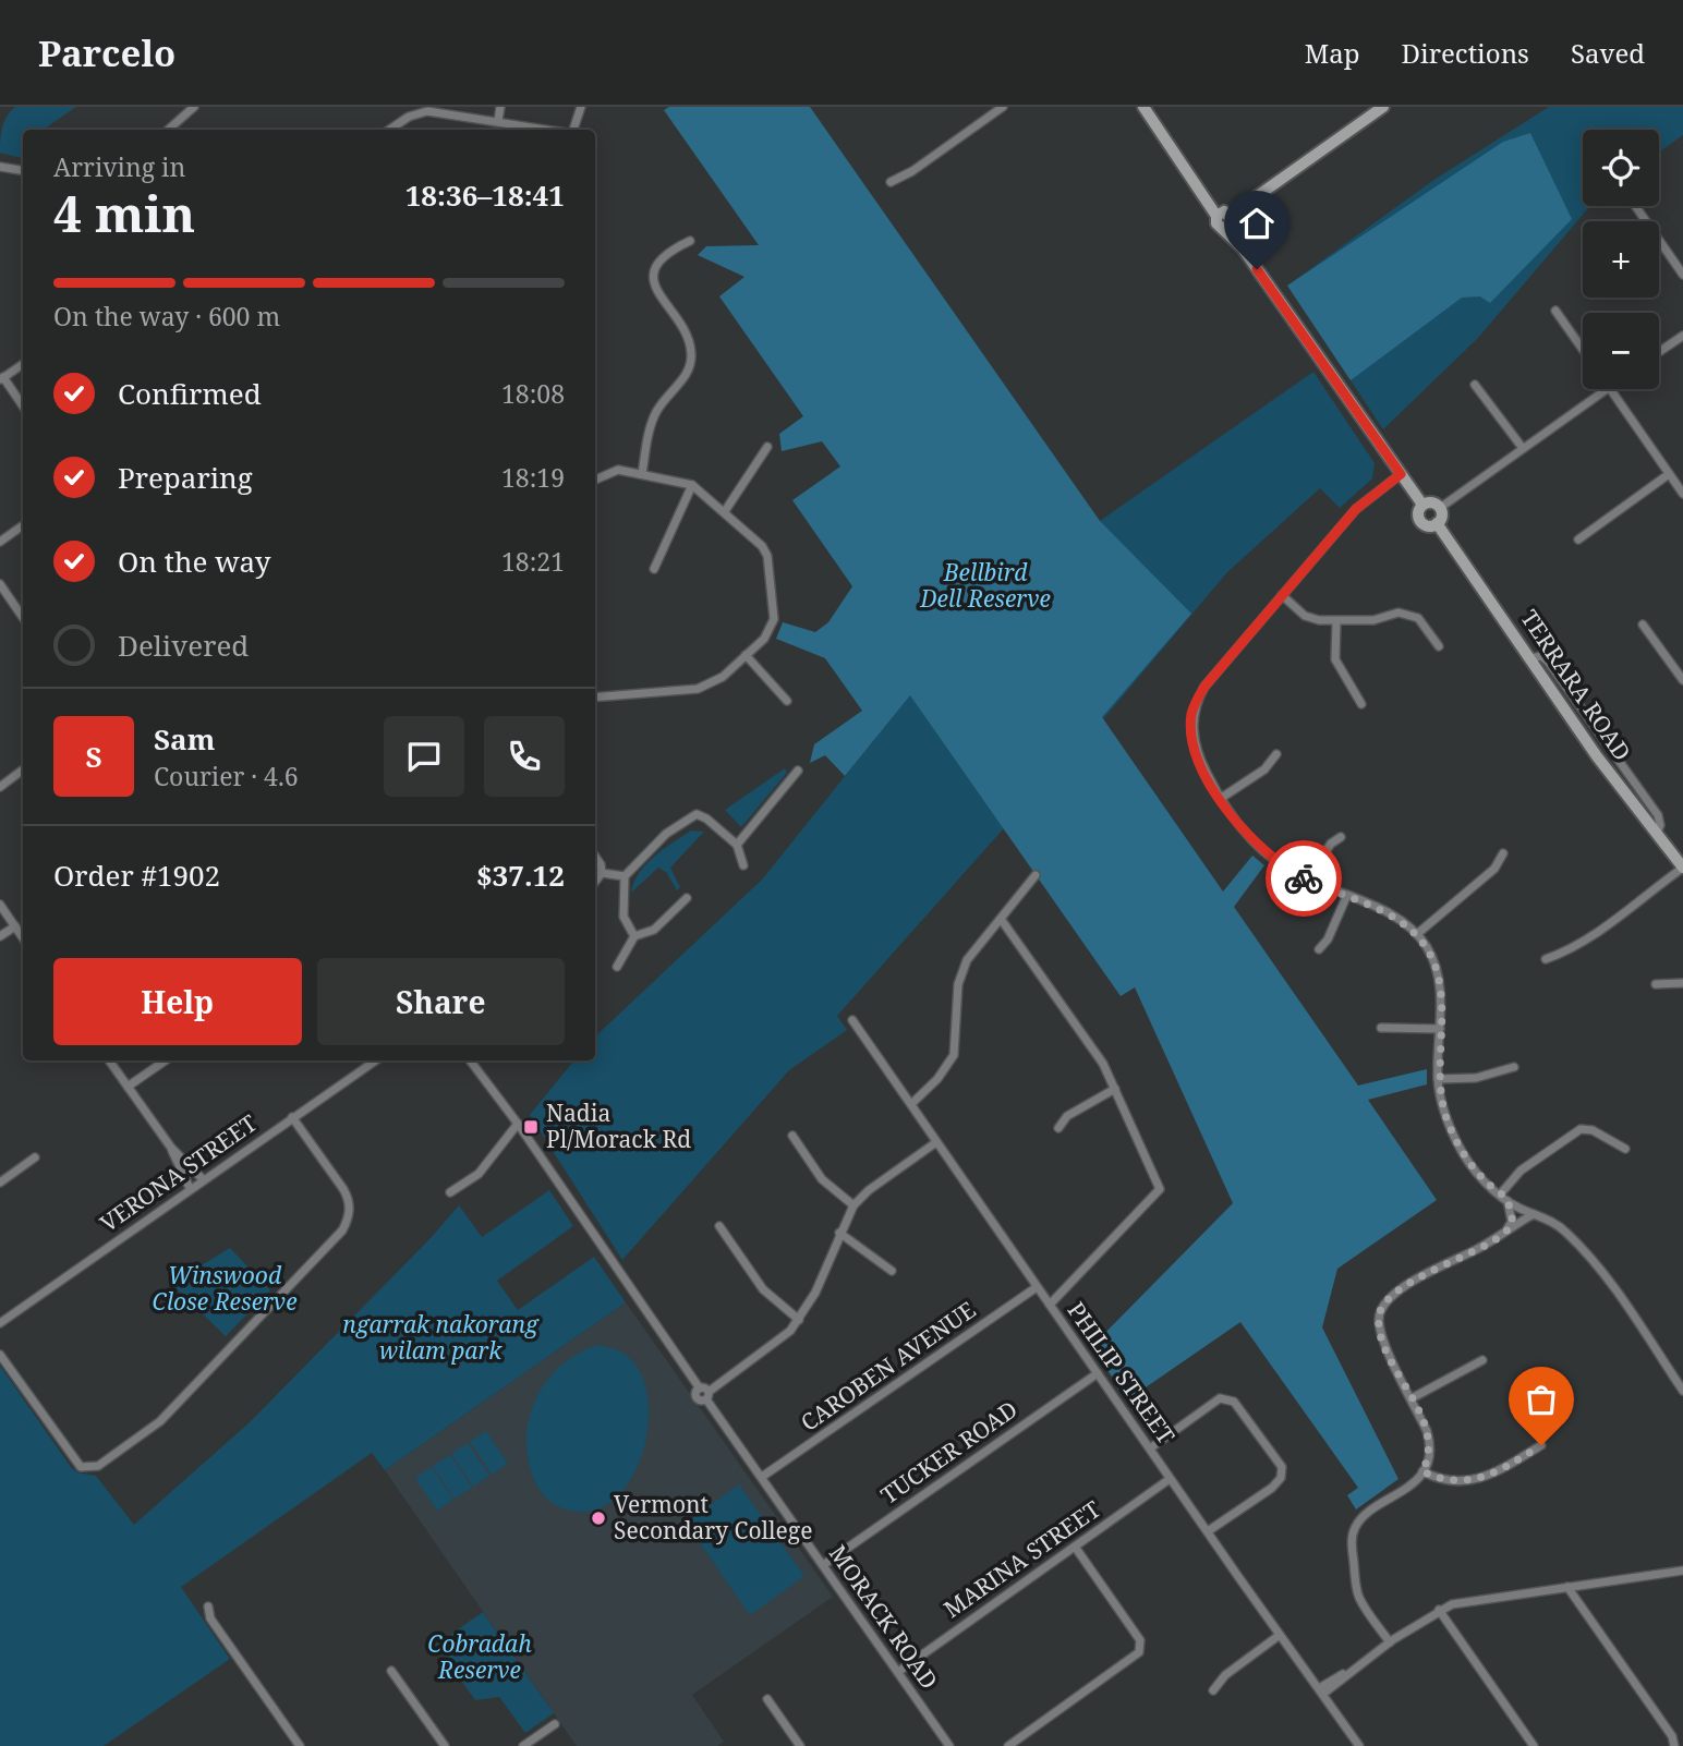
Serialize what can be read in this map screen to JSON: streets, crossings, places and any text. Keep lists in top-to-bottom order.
{
  "streets": {
    "main road": ["TERRARA ROAD"],
    "street": [
      "VERONA STREET",
      "CAROBEN AVENUE",
      "PHILIP STREET",
      "TUCKER ROAD",
      "MARINA STREET",
      "MORACK ROAD"
    ]
  },
  "crossings": [
    ["CAROBEN AVENUE", "PHILIP STREET"],
    ["CAROBEN AVENUE", "MORACK ROAD"],
    ["PHILIP STREET", "TUCKER ROAD"],
    ["PHILIP STREET", "MARINA STREET"],
    ["TUCKER ROAD", "MORACK ROAD"],
    ["MARINA STREET", "MORACK ROAD"]
  ],
  "parks": [
    "Bellbird Dell Reserve",
    "Winswood Close Reserve",
    "ngarrak nakorang wilam park",
    "Cobradah Reserve"
  ],
  "places": {
    "transit": ["Nadia Pl/Morack Rd"],
    "other": ["Vermont Secondary College"]
  },
  "page": {
    "header": "Parcelo",
    "nav": ["Map", "Directions", "Saved"],
    "map_buttons": ["+", "−"],
    "heading": ["4 min", "Arriving in", "18:36–18:41"],
    "panel": [
      "Sam",
      "Courier · 4.6",
      "Order #1902",
      "$37.12"
    ],
    "bar": "On the way · 600 m",
    "list": [
      ["Confirmed", "18:08"],
      ["Preparing", "18:19"],
      ["On the way", "18:21"],
      "Delivered"
    ],
    "round": "S",
    "buttons": ["Help", "Share"]
  }
}
